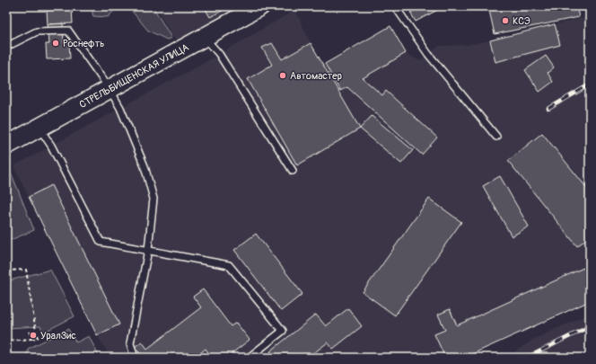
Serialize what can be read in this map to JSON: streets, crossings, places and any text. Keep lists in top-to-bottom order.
{
  "streets": {
    "main road": ["СТРЕЛЬБИЩЕНСКАЯ УЛИЦА"]
  },
  "places": [
    "КСЭ",
    "Роснефть",
    "Автомастер",
    "УралЗис"
  ]
}
